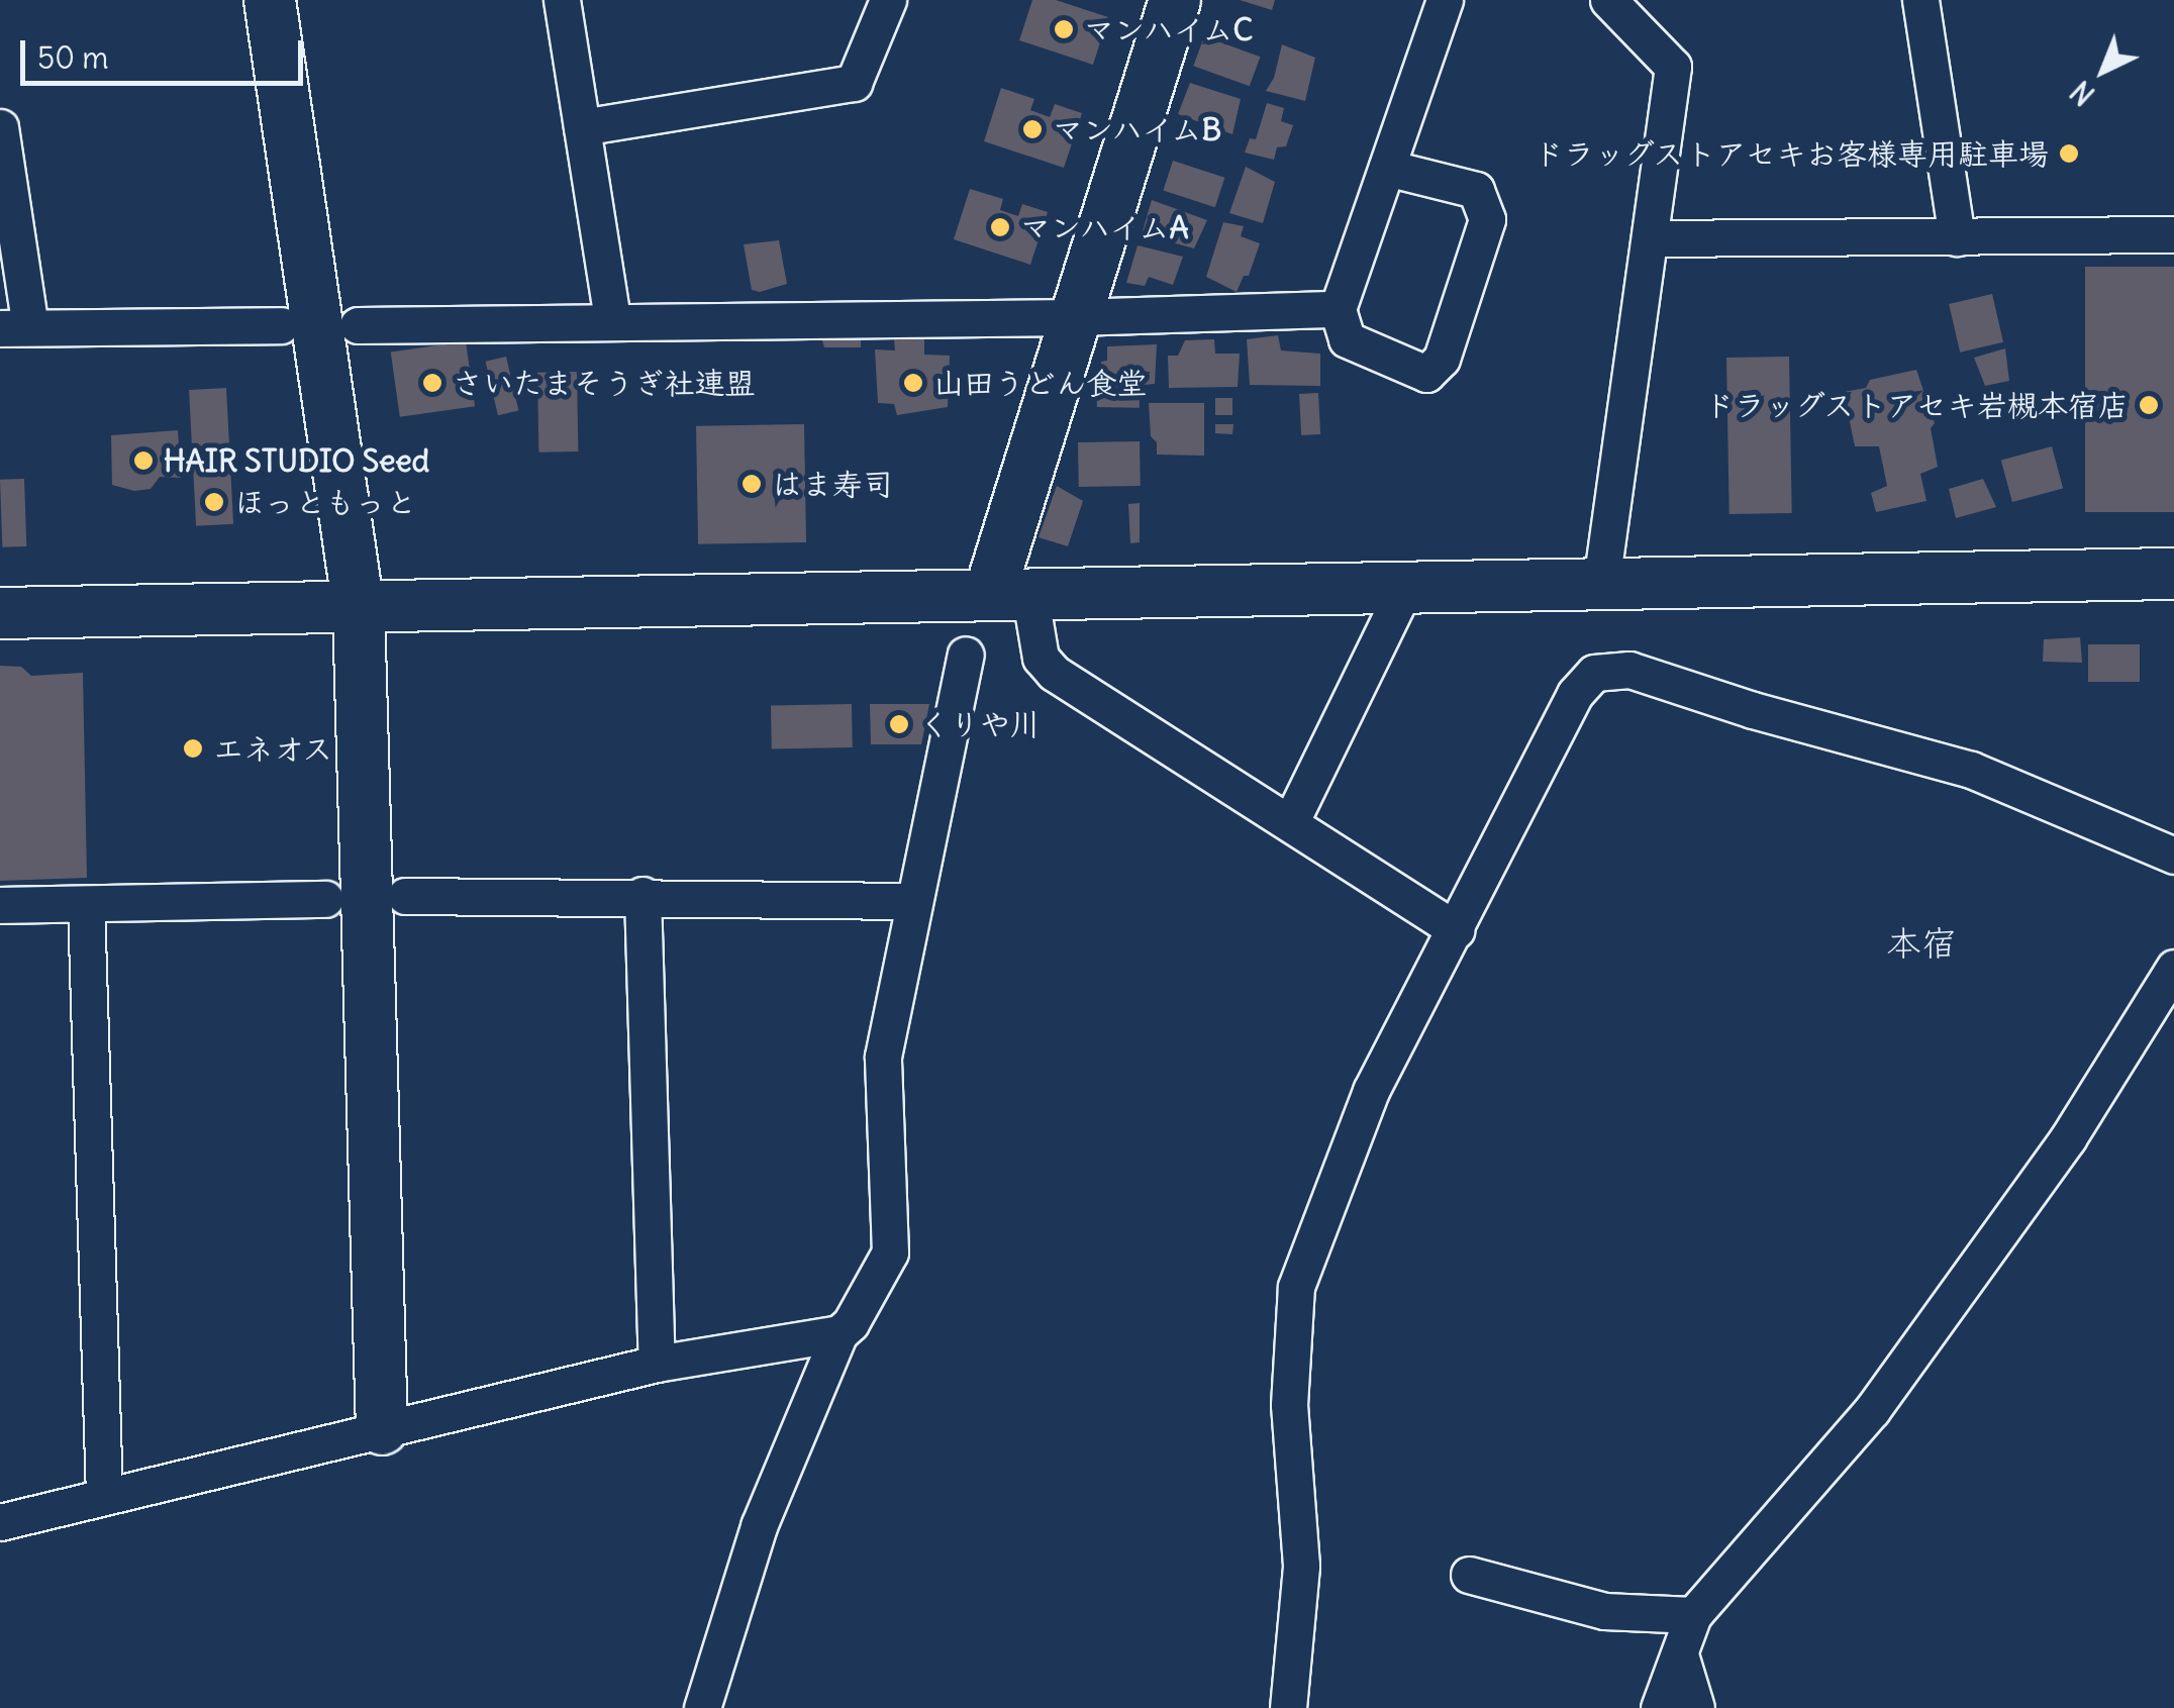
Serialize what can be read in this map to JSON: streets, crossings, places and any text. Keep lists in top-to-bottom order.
{
  "districts": ["本宿"],
  "places": [
    "マンハイムC",
    "マンハイムB",
    "ドラッグストアセキお客様専用駐車場",
    "マンハイムA",
    "さいたまそうぎ社連盟",
    "山田うどん食堂",
    "ドラッグストアセキ岩槻本宿店",
    "HAIR STUDIO Seed",
    "はま寿司",
    "ほっともっと",
    "くりや川",
    "エネオス"
  ],
  "scale_bar": "50 m",
  "north": "bottom left"
}
